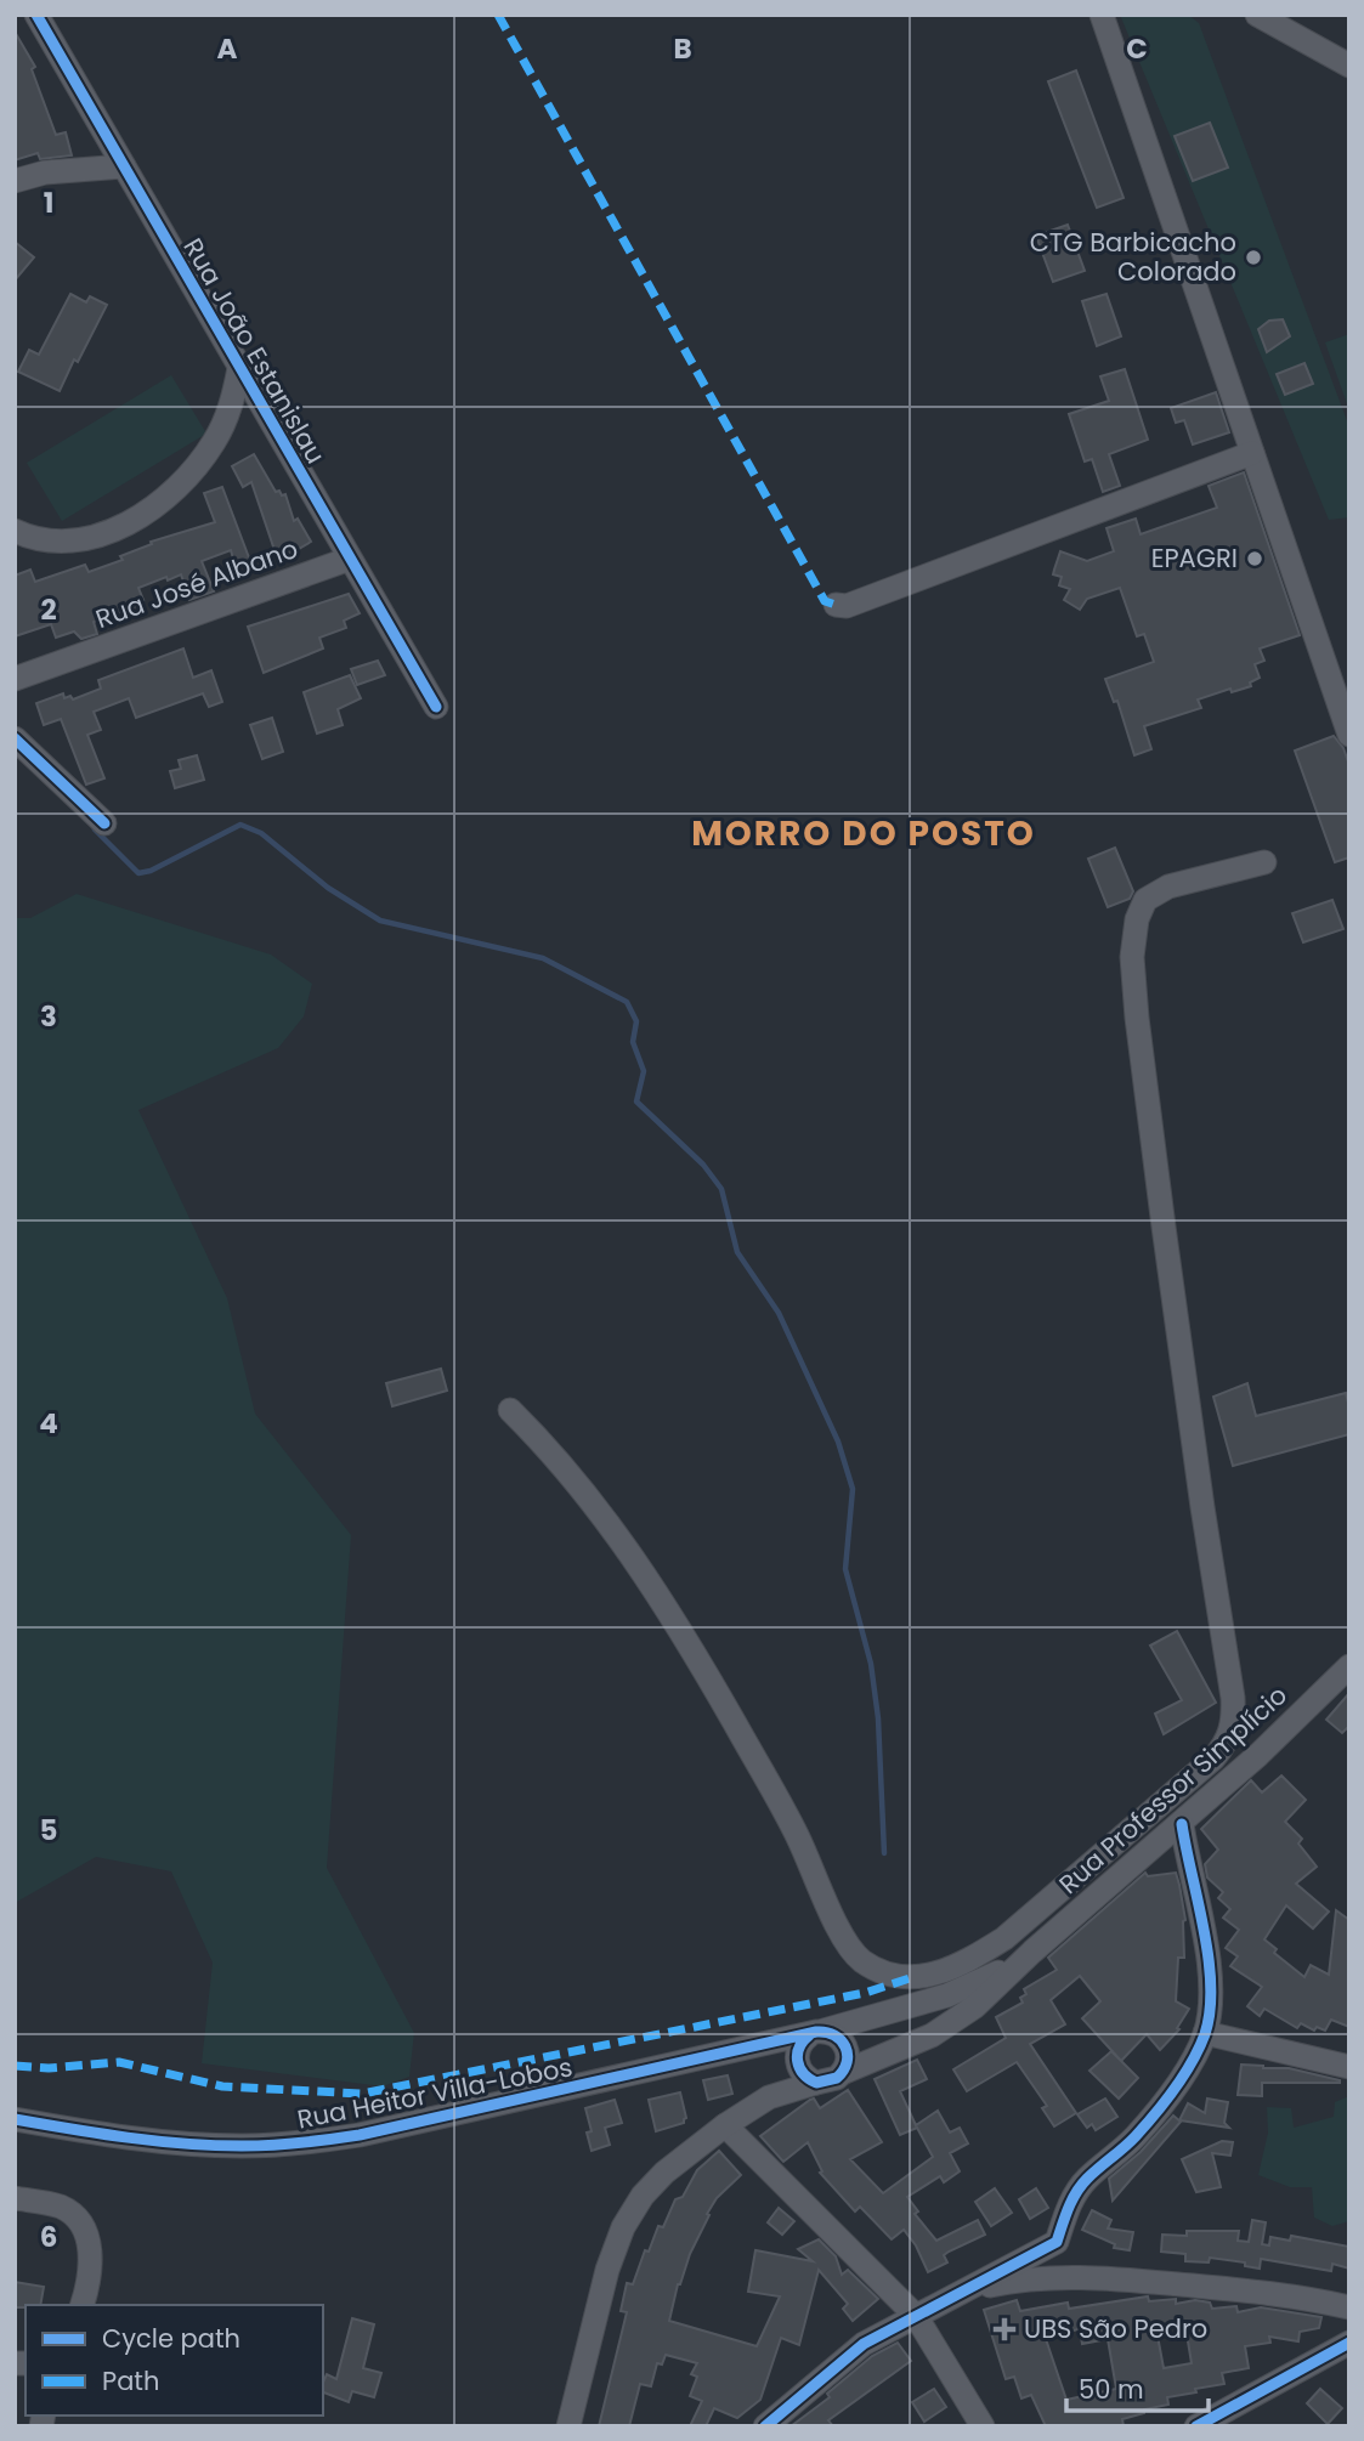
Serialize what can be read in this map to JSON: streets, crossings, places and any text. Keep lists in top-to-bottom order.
{
  "streets": {
    "street": [
      "Rua João Estanislau",
      "Rua José Albano",
      "Rua Professor Simplício",
      "Rua Heitor Villa-Lobos"
    ]
  },
  "crossings": [
    ["Rua João Estanislau", "Rua José Albano"],
    ["Rua Professor Simplício", "Rua Heitor Villa-Lobos"]
  ],
  "districts": ["MORRO DO POSTO"],
  "places": {
    "other": ["CTG Barbicacho Colorado", "EPAGRI"],
    "health": ["UBS São Pedro"]
  },
  "legend": ["Cycle path", "Path"],
  "scale_bar": "50 m",
  "grid": {
    "columns": ["A", "B", "C"],
    "rows": [
      "1",
      "2",
      "3",
      "4",
      "5",
      "6"
    ]
  }
}
